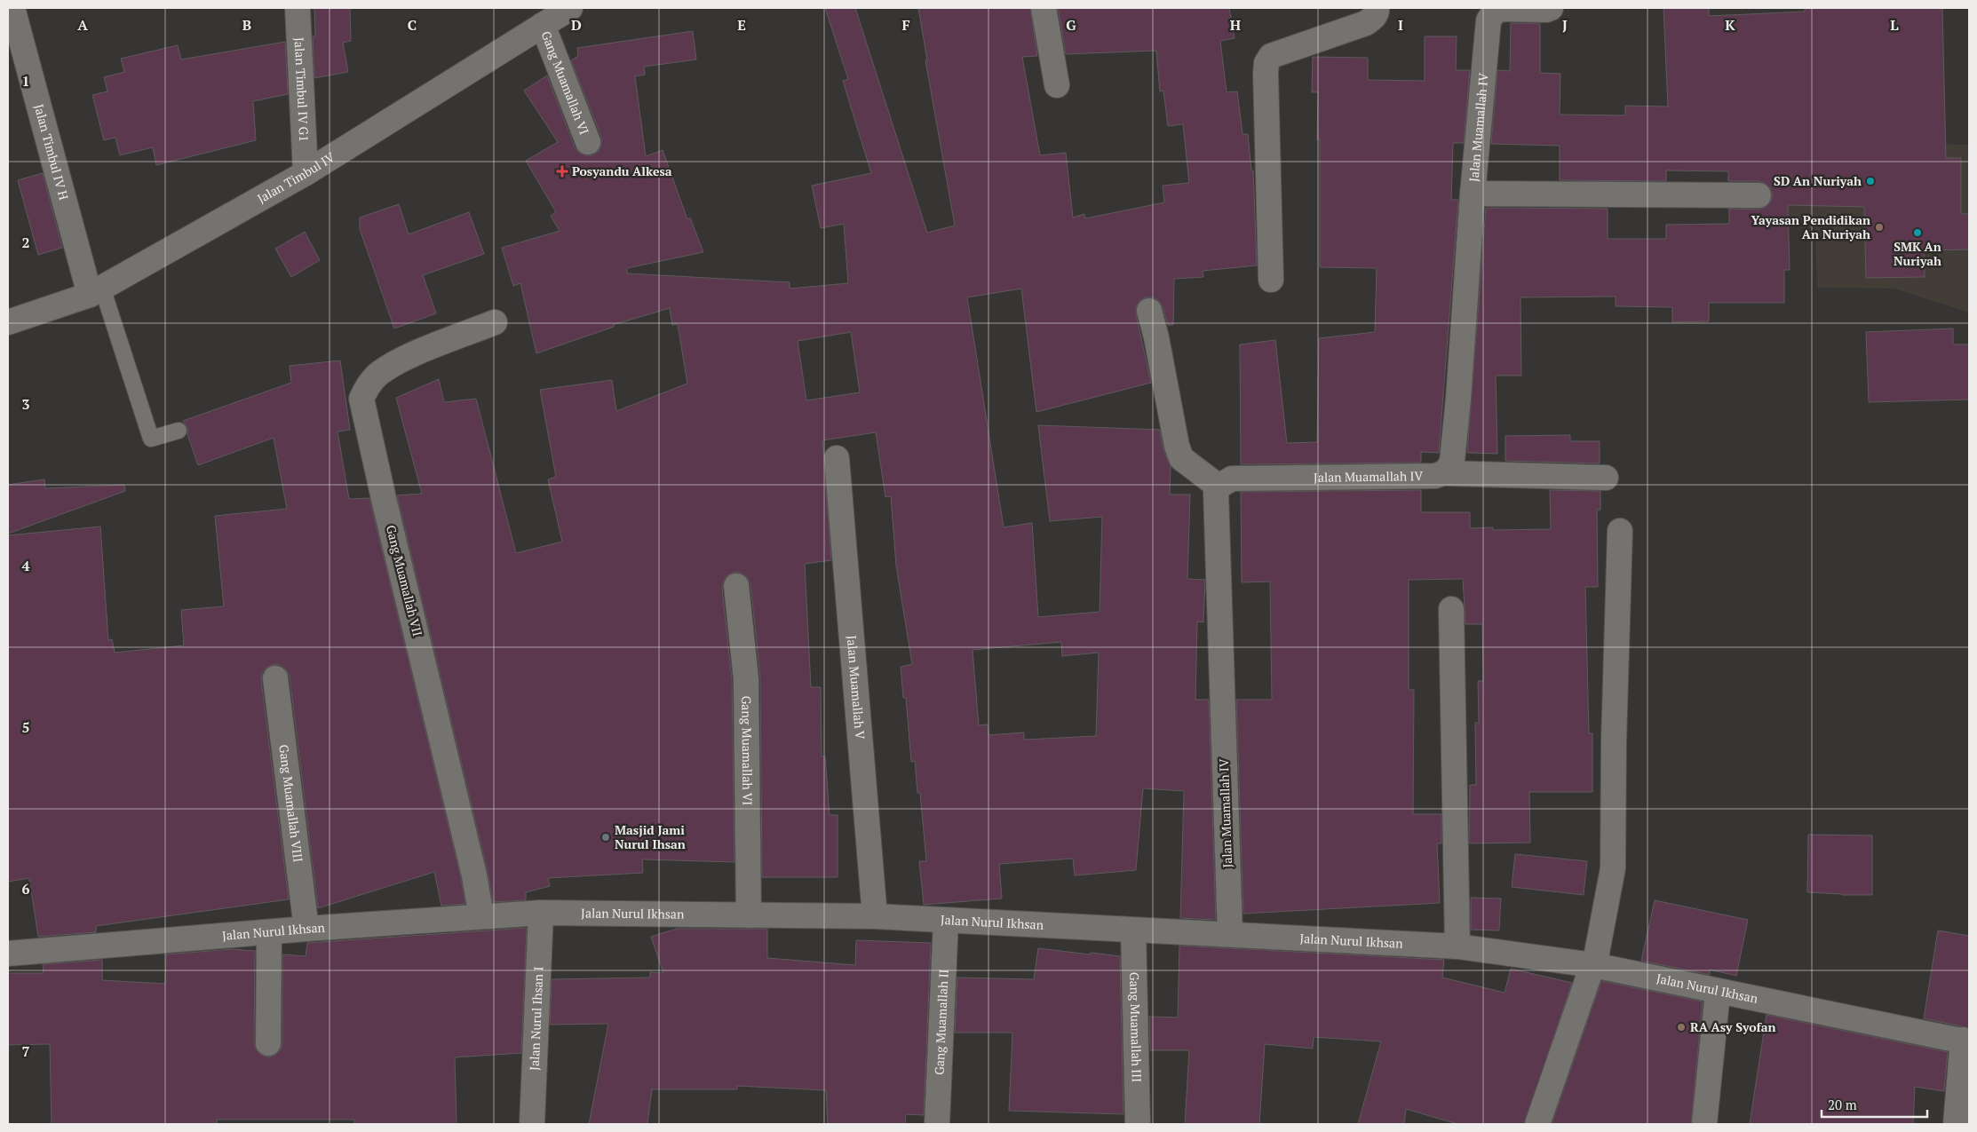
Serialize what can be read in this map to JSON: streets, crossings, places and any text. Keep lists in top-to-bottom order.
{
  "streets": {
    "street": [
      "Gang Muamallah VI",
      "Jalan Timbul IV G1",
      "Jalan Muamallah IV",
      "Jalan Timbul IV H",
      "Jalan Timbul IV",
      "Gang Muamallah VII",
      "Jalan Muamallah V",
      "Gang Muamallah VIII",
      "Jalan Nurul Ikhsan",
      "Jalan Nurul Ihsan I",
      "Gang Muamallah II",
      "Gang Muamallah III"
    ]
  },
  "crossings": [
    ["Gang Muamallah VI", "Jalan Timbul IV"],
    ["Gang Muamallah VI", "Jalan Nurul Ikhsan"],
    ["Jalan Timbul IV G1", "Jalan Timbul IV"],
    ["Jalan Muamallah IV", "Jalan Nurul Ikhsan"],
    ["Jalan Timbul IV H", "Jalan Timbul IV"],
    ["Gang Muamallah VII", "Jalan Nurul Ikhsan"],
    ["Jalan Muamallah V", "Jalan Nurul Ikhsan"],
    ["Gang Muamallah VIII", "Jalan Nurul Ikhsan"],
    ["Jalan Nurul Ikhsan", "Jalan Nurul Ihsan I"],
    ["Jalan Nurul Ikhsan", "Gang Muamallah II"],
    ["Jalan Nurul Ikhsan", "Gang Muamallah III"]
  ],
  "places": {
    "health": ["Posyandu Alkesa"],
    "other": [
      "SD An Nuriyah",
      "Yayasan Pendidikan An Nuriyah",
      "SMK An Nuriyah",
      "Masjid Jami Nurul Ihsan",
      "RA Asy Syofan"
    ]
  },
  "scale_bar": "20 m",
  "grid": {
    "columns": [
      "A",
      "B",
      "C",
      "D",
      "E",
      "F",
      "G",
      "H",
      "I",
      "J",
      "K",
      "L"
    ],
    "rows": [
      "1",
      "2",
      "3",
      "4",
      "5",
      "6",
      "7"
    ]
  }
}
